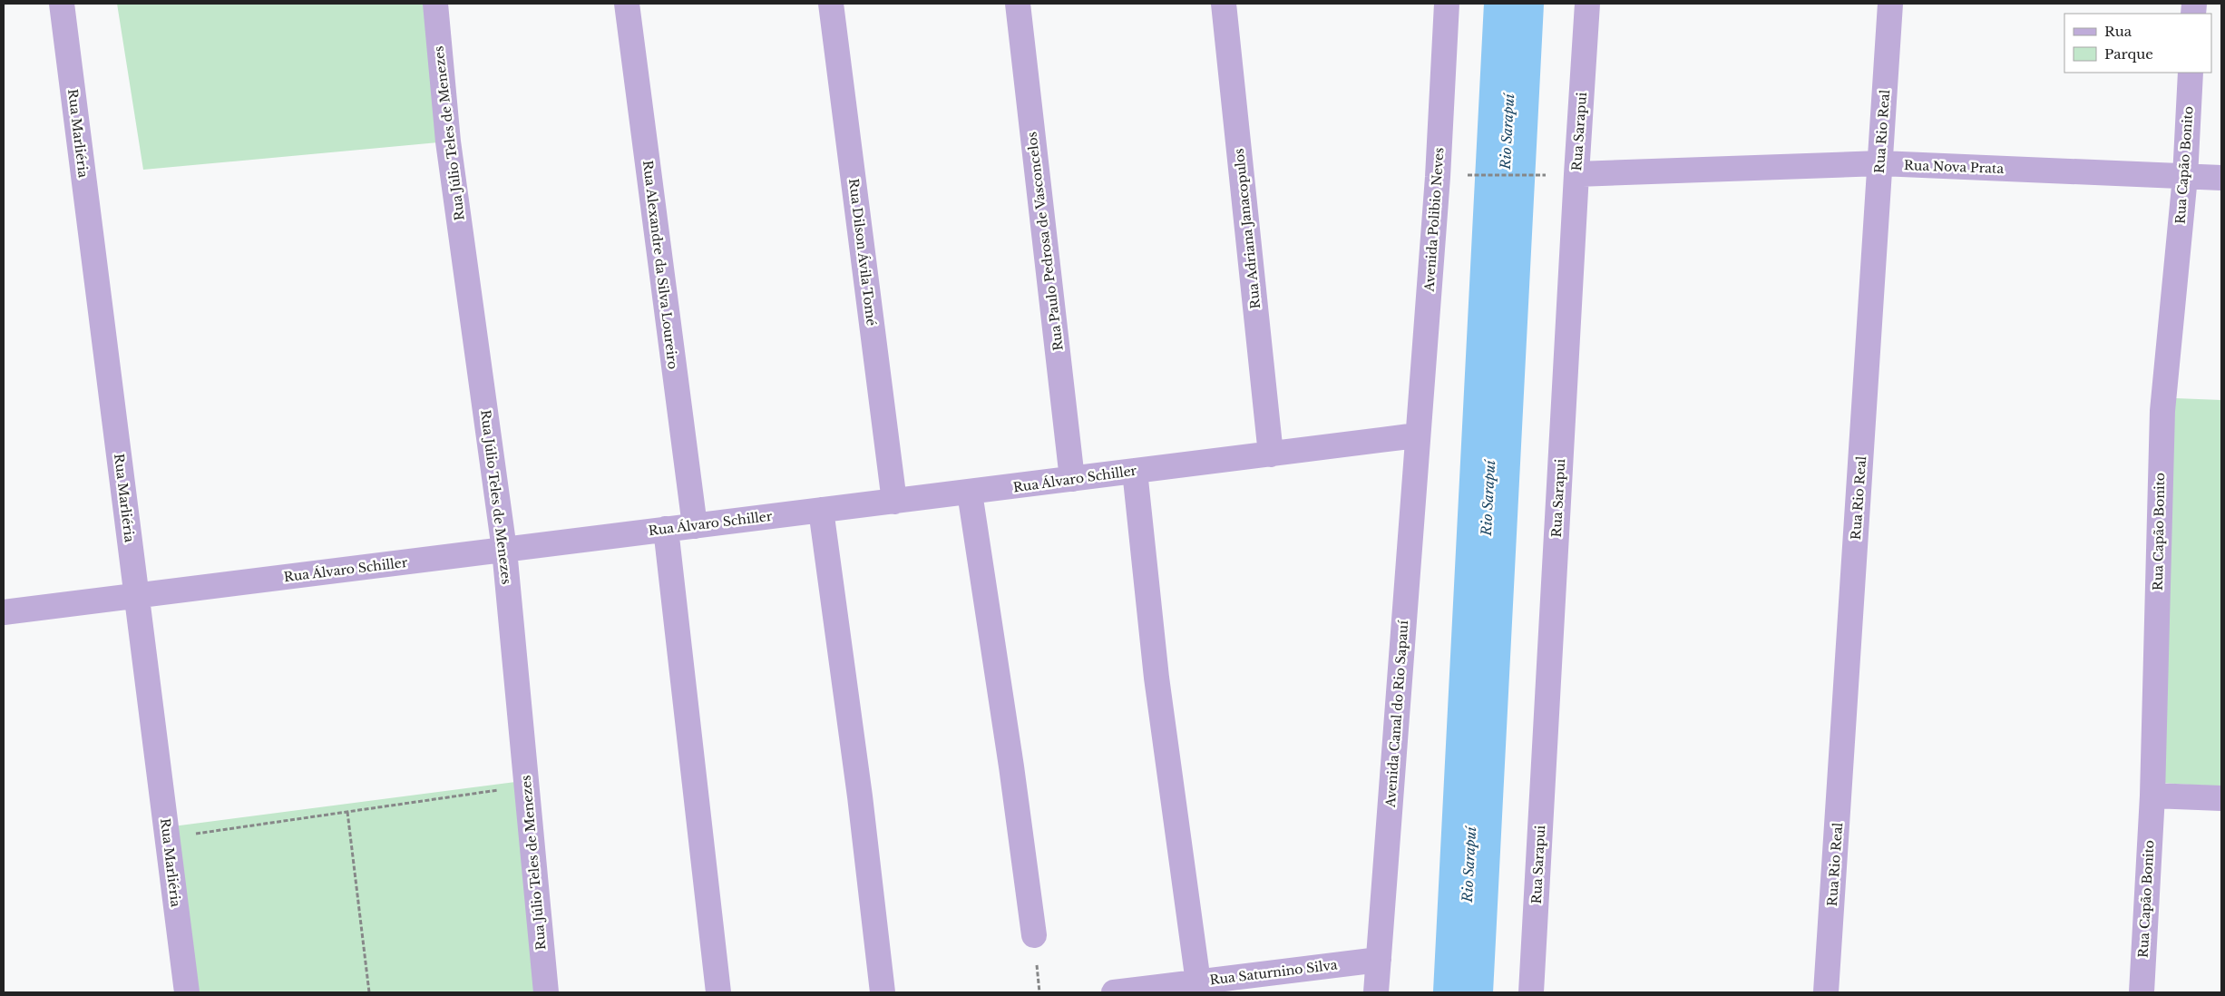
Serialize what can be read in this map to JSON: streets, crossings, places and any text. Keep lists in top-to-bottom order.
{
  "streets": {
    "street": [
      "Rua Sarapui",
      "Rua Rio Real",
      "Rua Marliéria",
      "Rua Júlio Teles de Menezes",
      "Rua Capão Bonito",
      "Rua Nova Prata",
      "Avenida Polibio Neves",
      "Rua Adriana Janacopulos",
      "Rua Paulo Pedrosa de Vasconcelos",
      "Rua Dilson Ávila Tomé",
      "Rua Alexandre da Silva Loureiro",
      "Rua Álvaro Schiller",
      "Avenida Canal do Rio Sapauí",
      "Rua Saturnino Silva"
    ]
  },
  "crossings": [
    ["Rua Sarapui", "Rua Nova Prata"],
    ["Rua Rio Real", "Rua Nova Prata"],
    ["Rua Marliéria", "Rua Álvaro Schiller"],
    ["Rua Júlio Teles de Menezes", "Rua Álvaro Schiller"],
    ["Rua Capão Bonito", "Rua Nova Prata"],
    ["Avenida Polibio Neves", "Rua Álvaro Schiller"],
    ["Avenida Polibio Neves", "Avenida Canal do Rio Sapauí"],
    ["Rua Adriana Janacopulos", "Rua Álvaro Schiller"],
    ["Rua Paulo Pedrosa de Vasconcelos", "Rua Álvaro Schiller"],
    ["Rua Dilson Ávila Tomé", "Rua Álvaro Schiller"],
    ["Rua Alexandre da Silva Loureiro", "Rua Álvaro Schiller"],
    ["Rua Álvaro Schiller", "Avenida Canal do Rio Sapauí"],
    ["Avenida Canal do Rio Sapauí", "Rua Saturnino Silva"]
  ],
  "water": ["Rio Sarapuí"],
  "legend": ["Rua", "Parque"]
}
